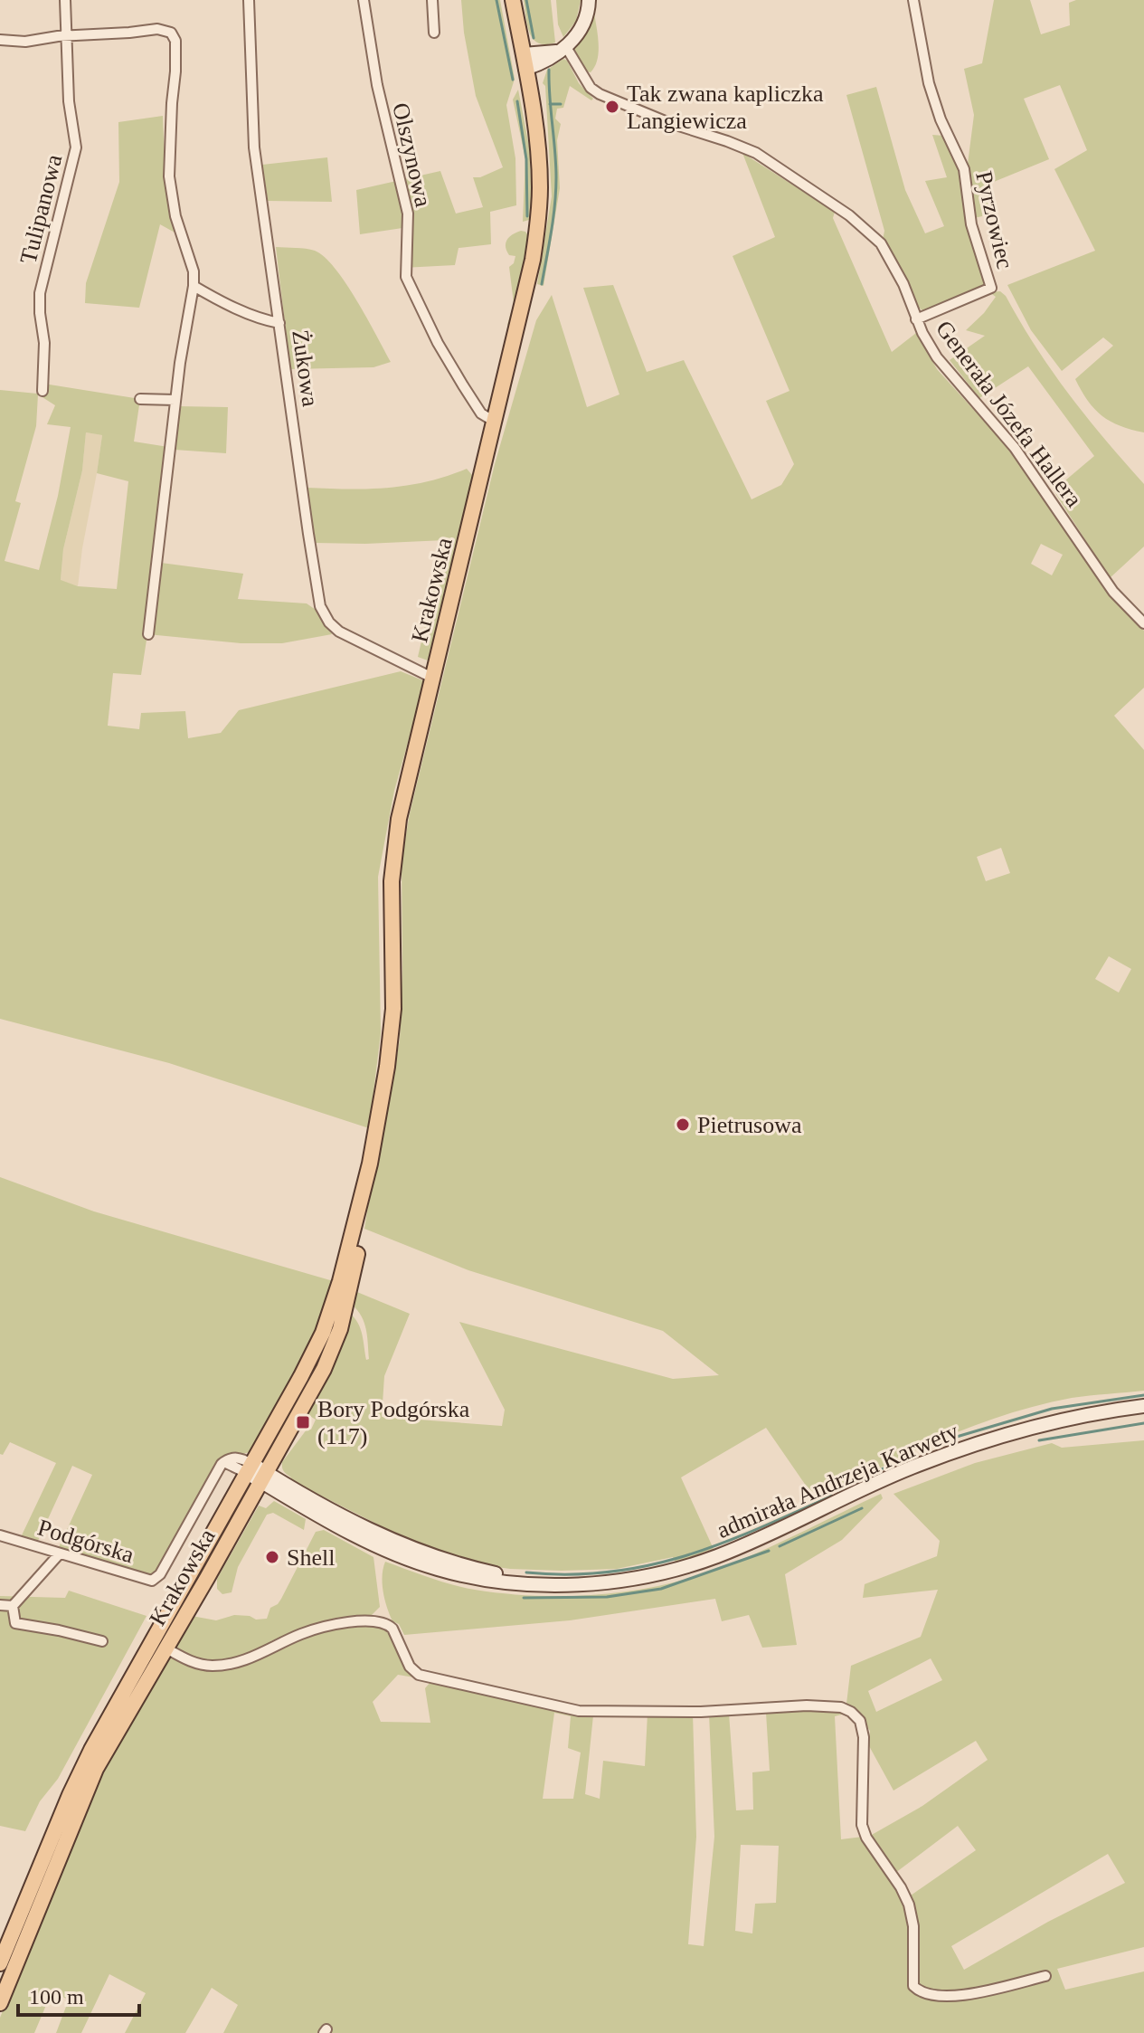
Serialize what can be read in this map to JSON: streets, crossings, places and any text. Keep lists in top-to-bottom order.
{
  "streets": {
    "main road": ["Krakowska", "admirała Andrzeja Karwety"],
    "street": [
      "Olszynowa",
      "Tulipanowa",
      "Pyrzowiec",
      "Żukowa",
      "Generała Józefa Hallera",
      "Podgórska"
    ]
  },
  "crossings": [
    ["Olszynowa", "Krakowska"],
    ["Pyrzowiec", "Generała Józefa Hallera"],
    ["Żukowa", "Krakowska"],
    ["Krakowska", "admirała Andrzeja Karwety"],
    ["Krakowska", "Podgórska"],
    ["admirała Andrzeja Karwety", "Podgórska"]
  ],
  "places": {
    "other": ["Tak zwana kapliczka Langiewicza", "Pietrusowa", "Shell"],
    "transit": ["Bory Podgórska (117)"]
  },
  "scale_bar": "100 m"
}
